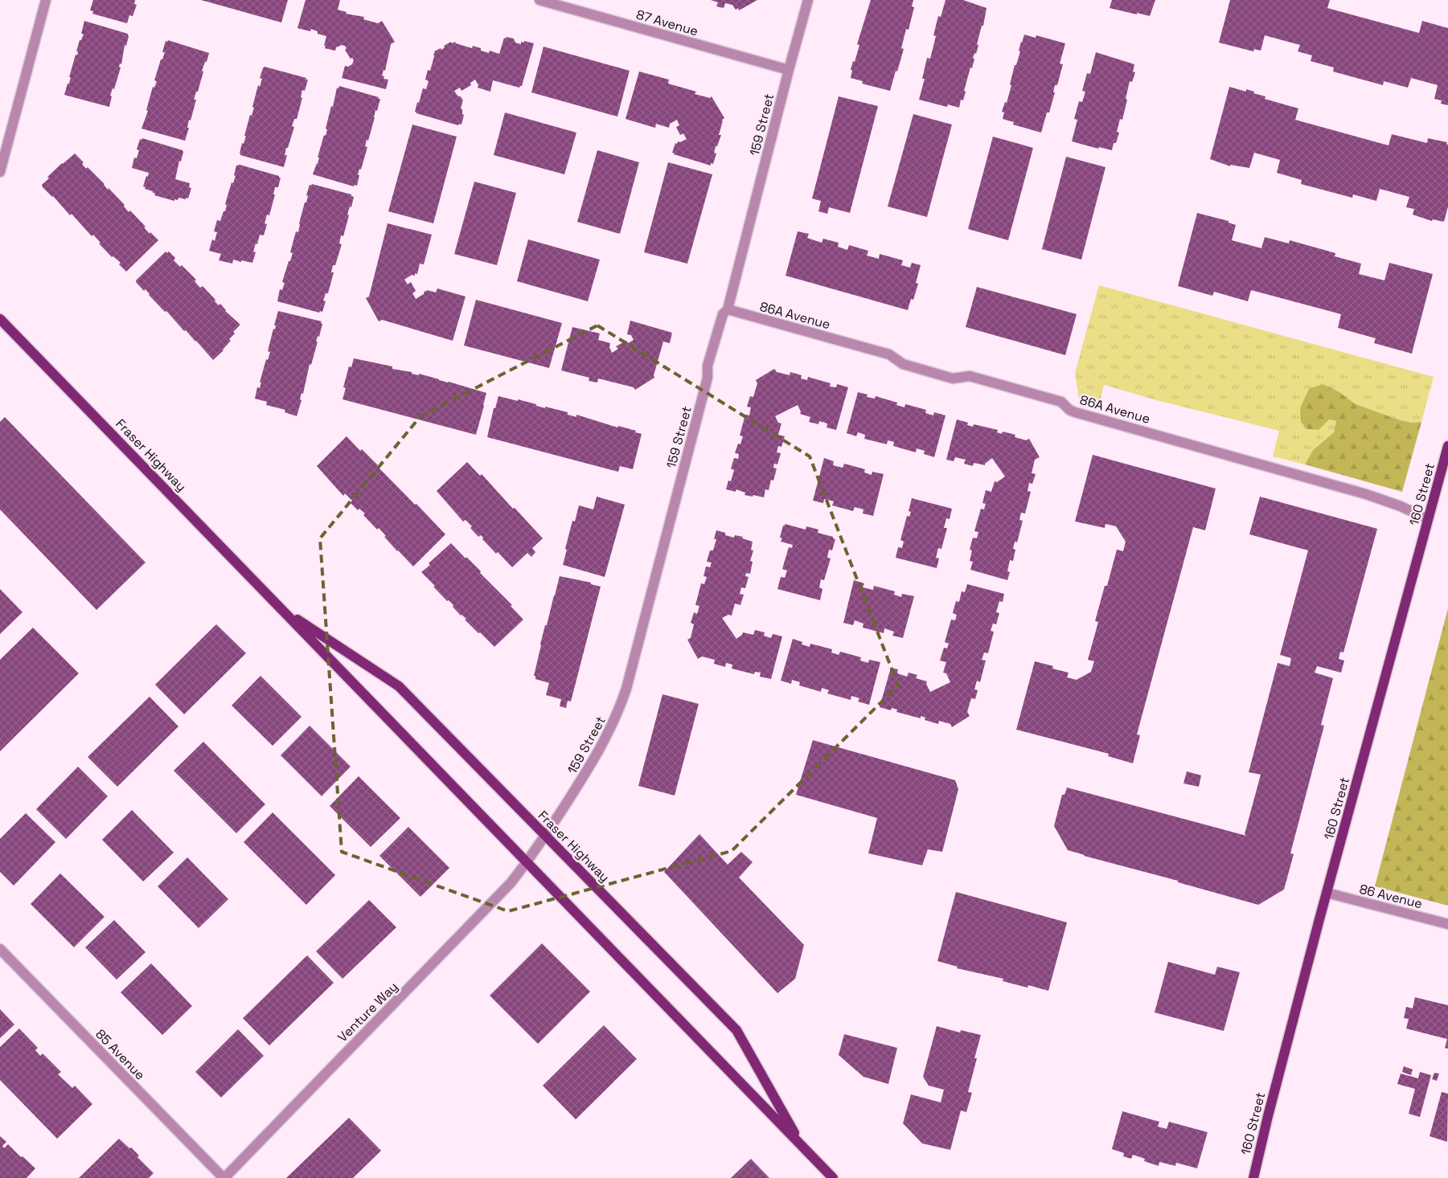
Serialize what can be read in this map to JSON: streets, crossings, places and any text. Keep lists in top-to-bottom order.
{
  "streets": {
    "main road": ["Fraser Highway", "160 Street"],
    "street": [
      "87 Avenue",
      "159 Street",
      "86A Avenue",
      "86 Avenue",
      "Venture Way",
      "85 Avenue"
    ]
  },
  "crossings": [
    ["87 Avenue", "159 Street"],
    ["159 Street", "86A Avenue"],
    ["159 Street", "Fraser Highway"],
    ["159 Street", "Venture Way"],
    ["86A Avenue", "160 Street"],
    ["Fraser Highway", "Venture Way"],
    ["160 Street", "86 Avenue"],
    ["Venture Way", "85 Avenue"]
  ]
}
